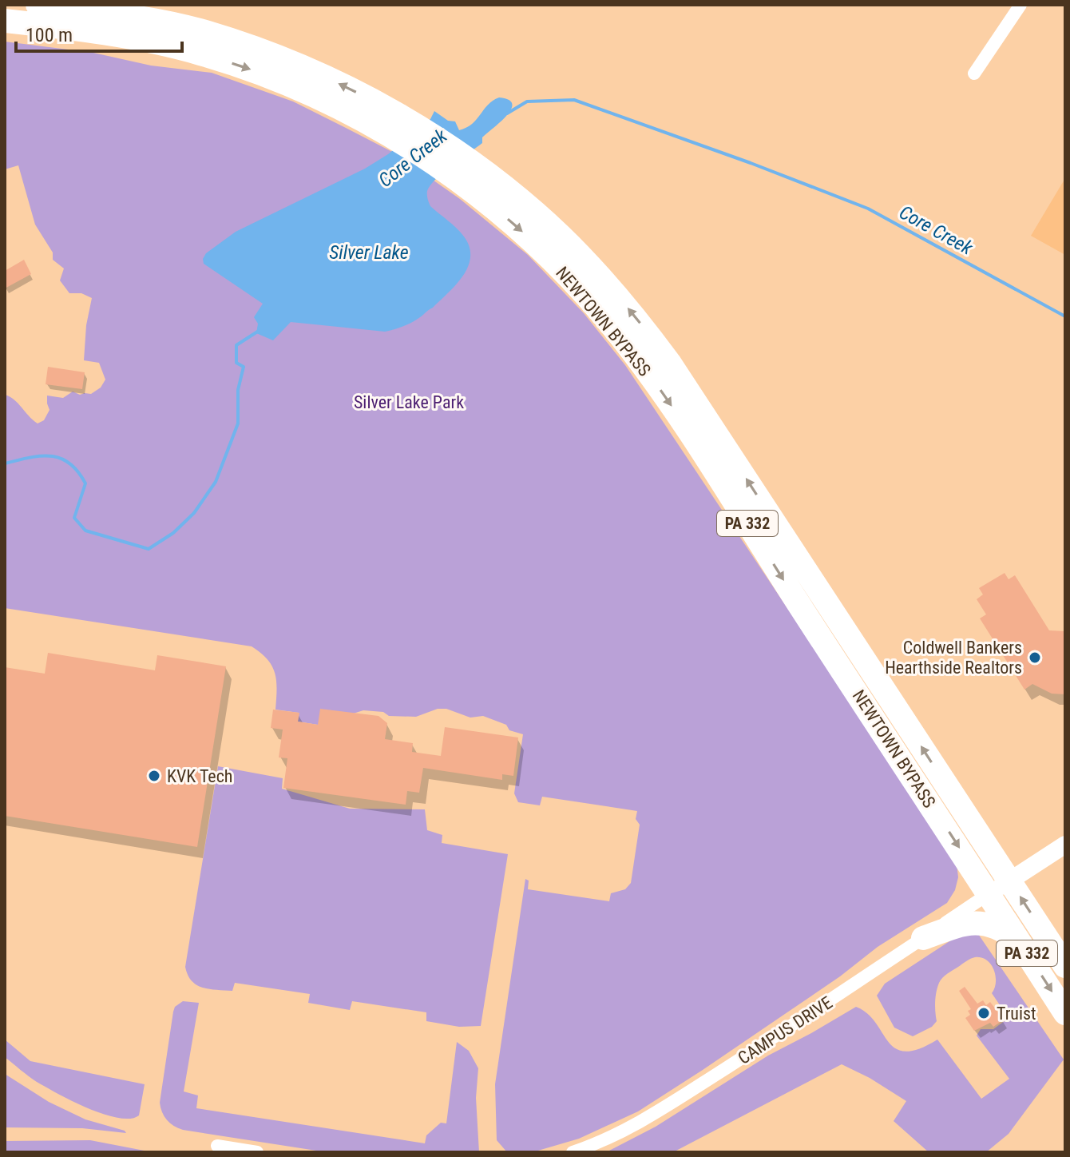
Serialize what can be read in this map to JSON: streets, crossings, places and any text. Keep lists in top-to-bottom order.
{
  "streets": {
    "highway": ["NEWTOWN BYPASS", "PA 332"],
    "street": ["CAMPUS DRIVE"]
  },
  "crossings": [
    ["NEWTOWN BYPASS", "PA 332"],
    ["NEWTOWN BYPASS", "CAMPUS DRIVE"],
    ["PA 332", "CAMPUS DRIVE"]
  ],
  "water": ["Core Creek", "Silver Lake"],
  "parks": ["Silver Lake Park"],
  "places": ["Coldwell Bankers Hearthside Realtors", "KVK Tech", "Truist"],
  "scale_bar": "100 m"
}
